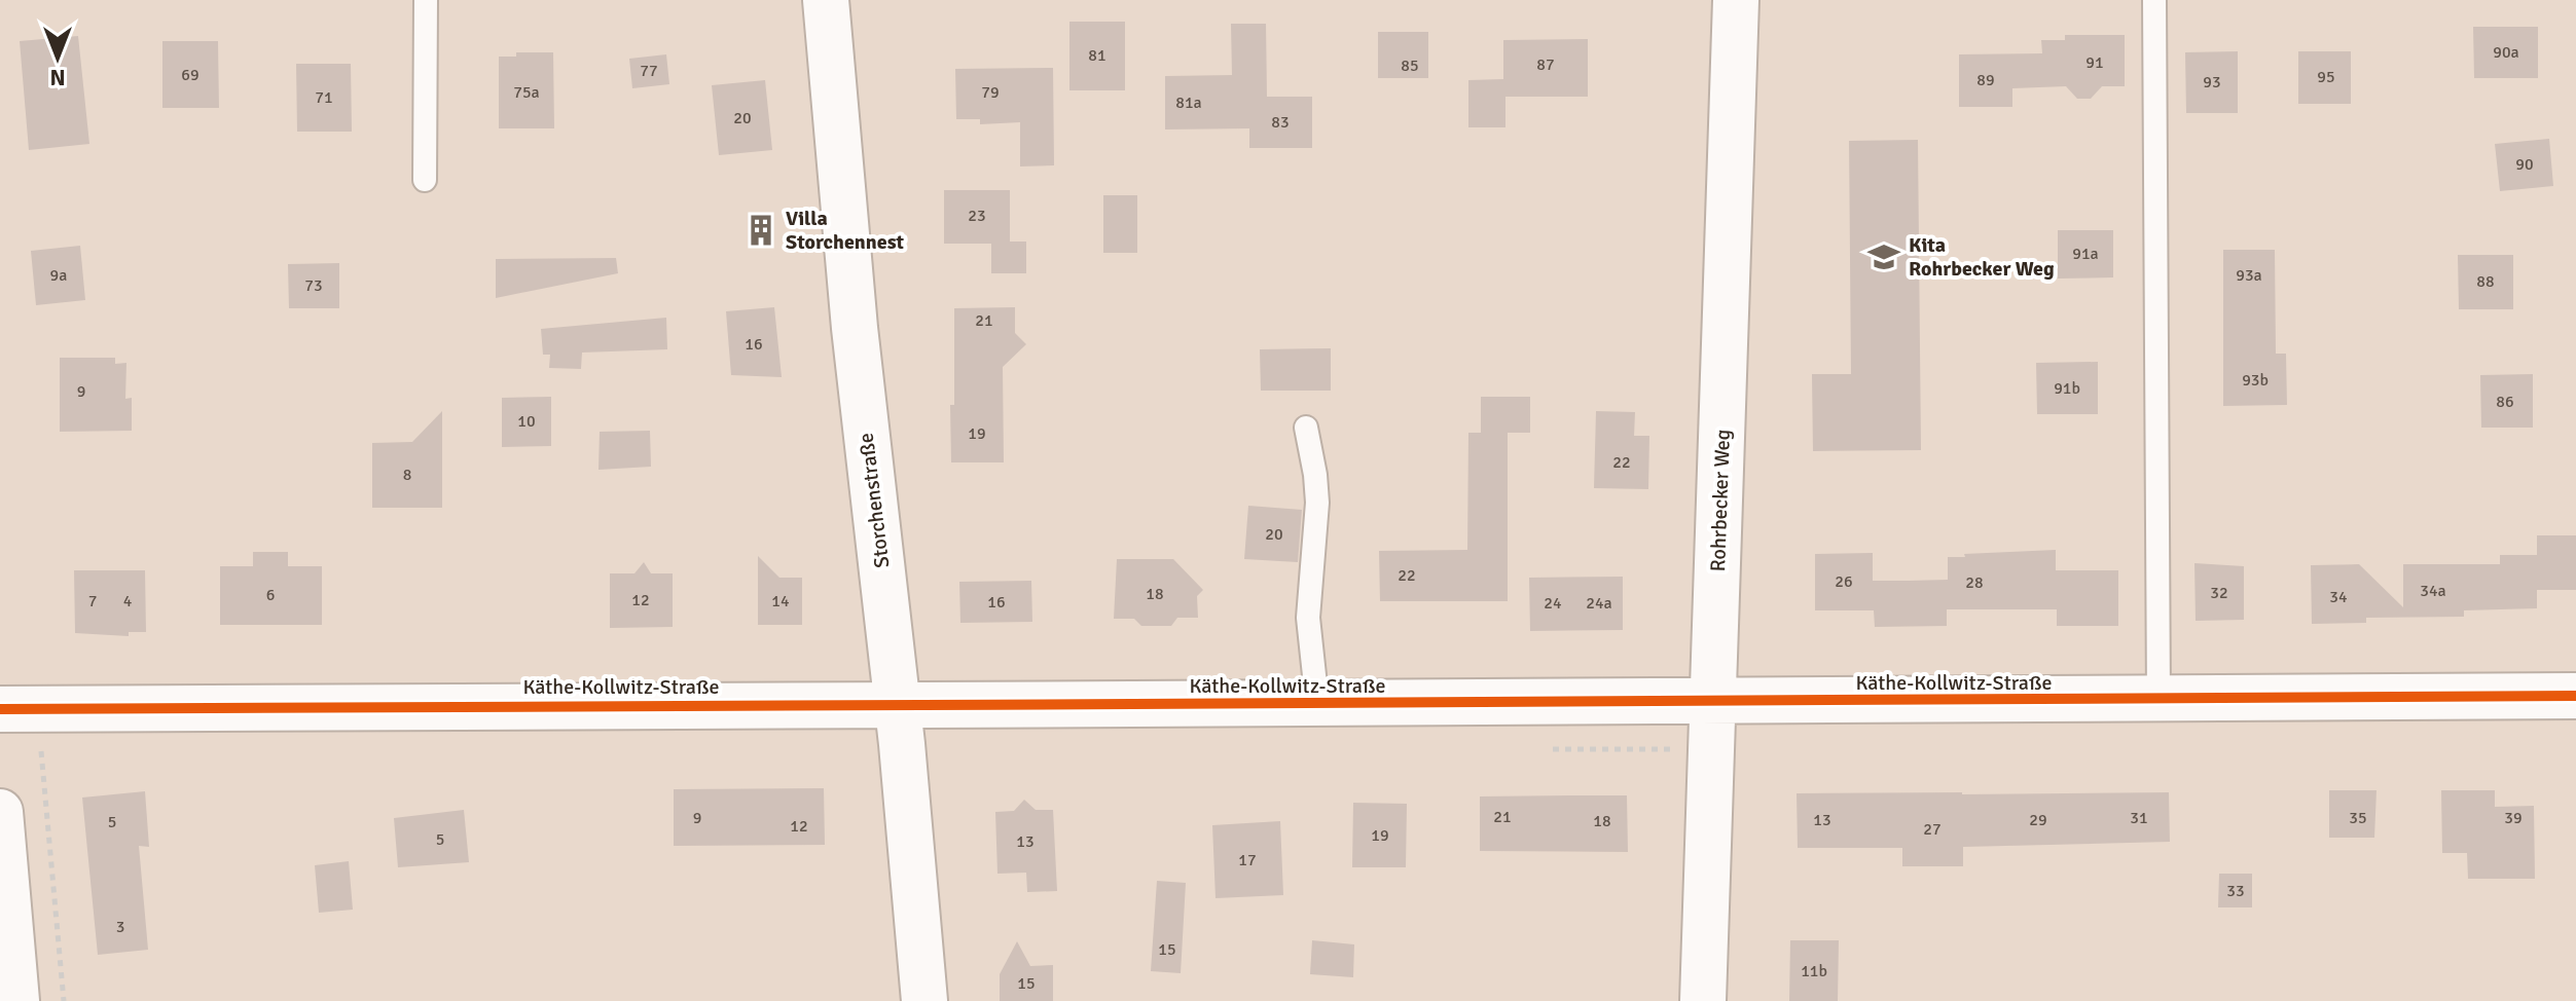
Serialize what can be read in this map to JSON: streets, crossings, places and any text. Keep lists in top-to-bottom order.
{
  "streets": {
    "street": ["Storchenstraße", "Rohrbecker Weg", "Käthe-Kollwitz-Straße"]
  },
  "crossings": [
    ["Storchenstraße", "Käthe-Kollwitz-Straße"],
    ["Rohrbecker Weg", "Käthe-Kollwitz-Straße"]
  ],
  "places": {
    "building": ["Villa Storchennest"],
    "school or university": ["Kita Rohrbecker Weg"]
  },
  "house_numbers": [
    "90a",
    "81",
    "91",
    "87",
    "85",
    "77",
    "69",
    "95",
    "89",
    "93",
    "75a",
    "79",
    "71",
    "81a",
    "20",
    "83",
    "90",
    "23",
    "91a",
    "9a",
    "93a",
    "88",
    "73",
    "21",
    "16",
    "93b",
    "91b",
    "9",
    "86",
    "10",
    "19",
    "22",
    "8",
    "20",
    "22",
    "26",
    "28",
    "34a",
    "32",
    "18",
    "6",
    "34",
    "12",
    "7",
    "4",
    "14",
    "16",
    "24",
    "24a",
    "21",
    "9",
    "31",
    "35",
    "39",
    "13",
    "29",
    "18",
    "5",
    "12",
    "27",
    "19",
    "5",
    "13",
    "17",
    "33",
    "3",
    "15",
    "11b",
    "15"
  ],
  "north": "bottom"
}
